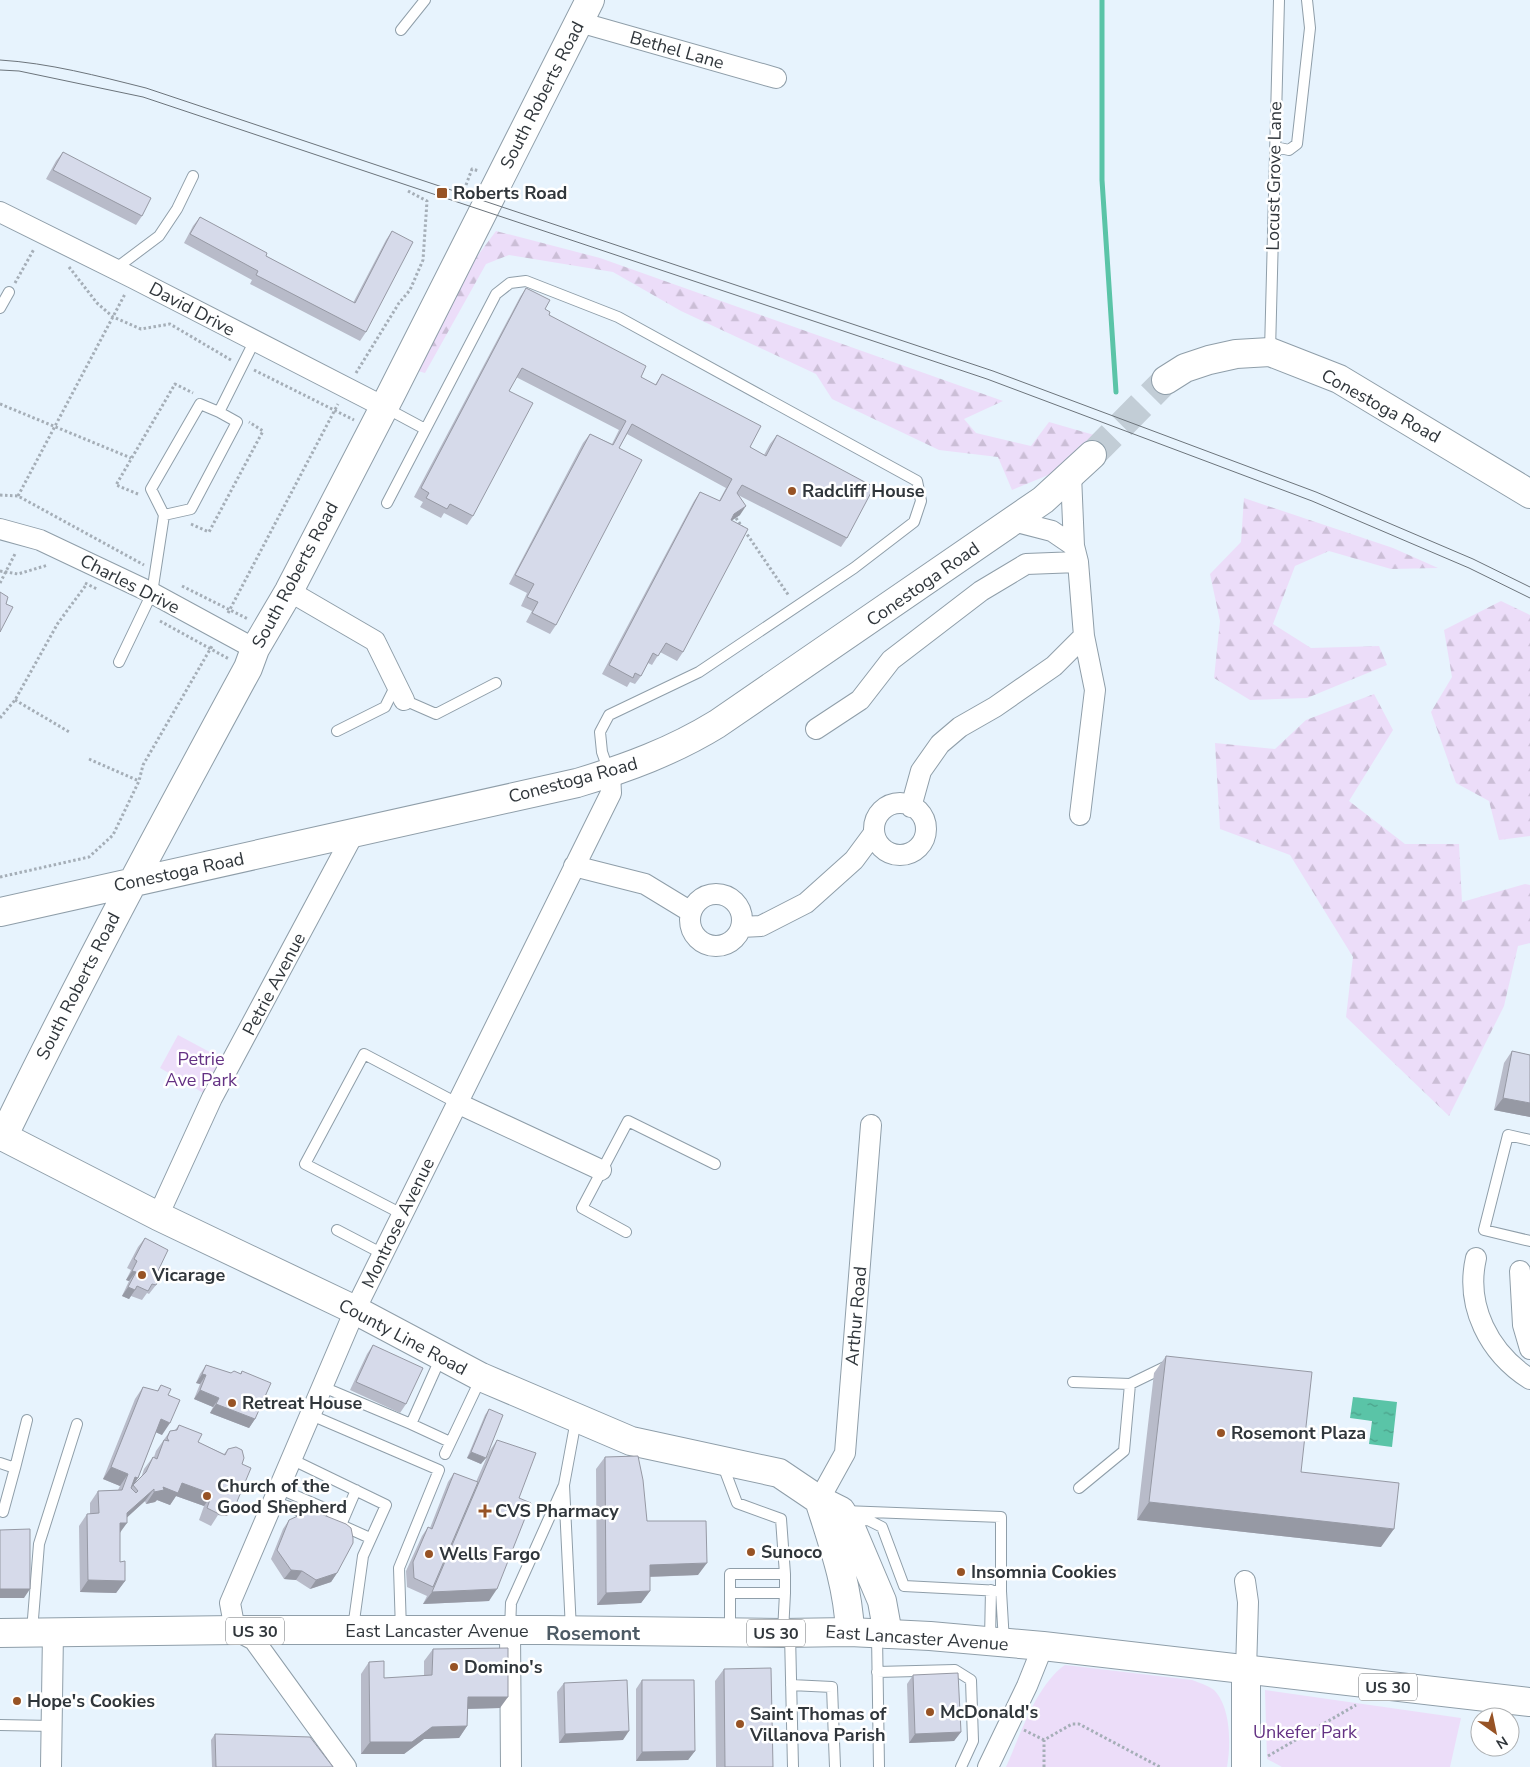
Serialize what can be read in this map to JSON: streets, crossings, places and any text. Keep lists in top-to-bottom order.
{
  "streets": {
    "main road": [
      "South Roberts Road",
      "Conestoga Road",
      "County Line Road",
      "US 30",
      "East Lancaster Avenue"
    ],
    "street": [
      "Bethel Lane",
      "David Drive",
      "Charles Drive",
      "Petrie Avenue",
      "Montrose Avenue",
      "Arthur Road"
    ],
    "lane": ["Locust Grove Lane"]
  },
  "crossings": [
    ["Bethel Lane", "South Roberts Road"],
    ["South Roberts Road", "David Drive"],
    ["South Roberts Road", "Conestoga Road"],
    ["South Roberts Road", "Charles Drive"],
    ["South Roberts Road", "County Line Road"],
    ["Locust Grove Lane", "Conestoga Road"],
    ["Conestoga Road", "Petrie Avenue"],
    ["Conestoga Road", "Montrose Avenue"],
    ["Petrie Avenue", "County Line Road"],
    ["Montrose Avenue", "County Line Road"],
    ["Montrose Avenue", "East Lancaster Avenue"],
    ["Arthur Road", "County Line Road"]
  ],
  "districts": ["Rosemont"],
  "parks": ["Petrie Ave Park", "Unkefer Park"],
  "places": {
    "transit": ["Roberts Road"],
    "other": [
      "Radcliff House",
      "Vicarage",
      "Retreat House",
      "Rosemont Plaza",
      "Church of the Good Shepherd",
      "Sunoco",
      "Wells Fargo",
      "Insomnia Cookies",
      "Domino's",
      "Hope's Cookies",
      "McDonald's",
      "Saint Thomas of Villanova Parish"
    ],
    "health": ["CVS Pharmacy"]
  },
  "north": "bottom right"
}
